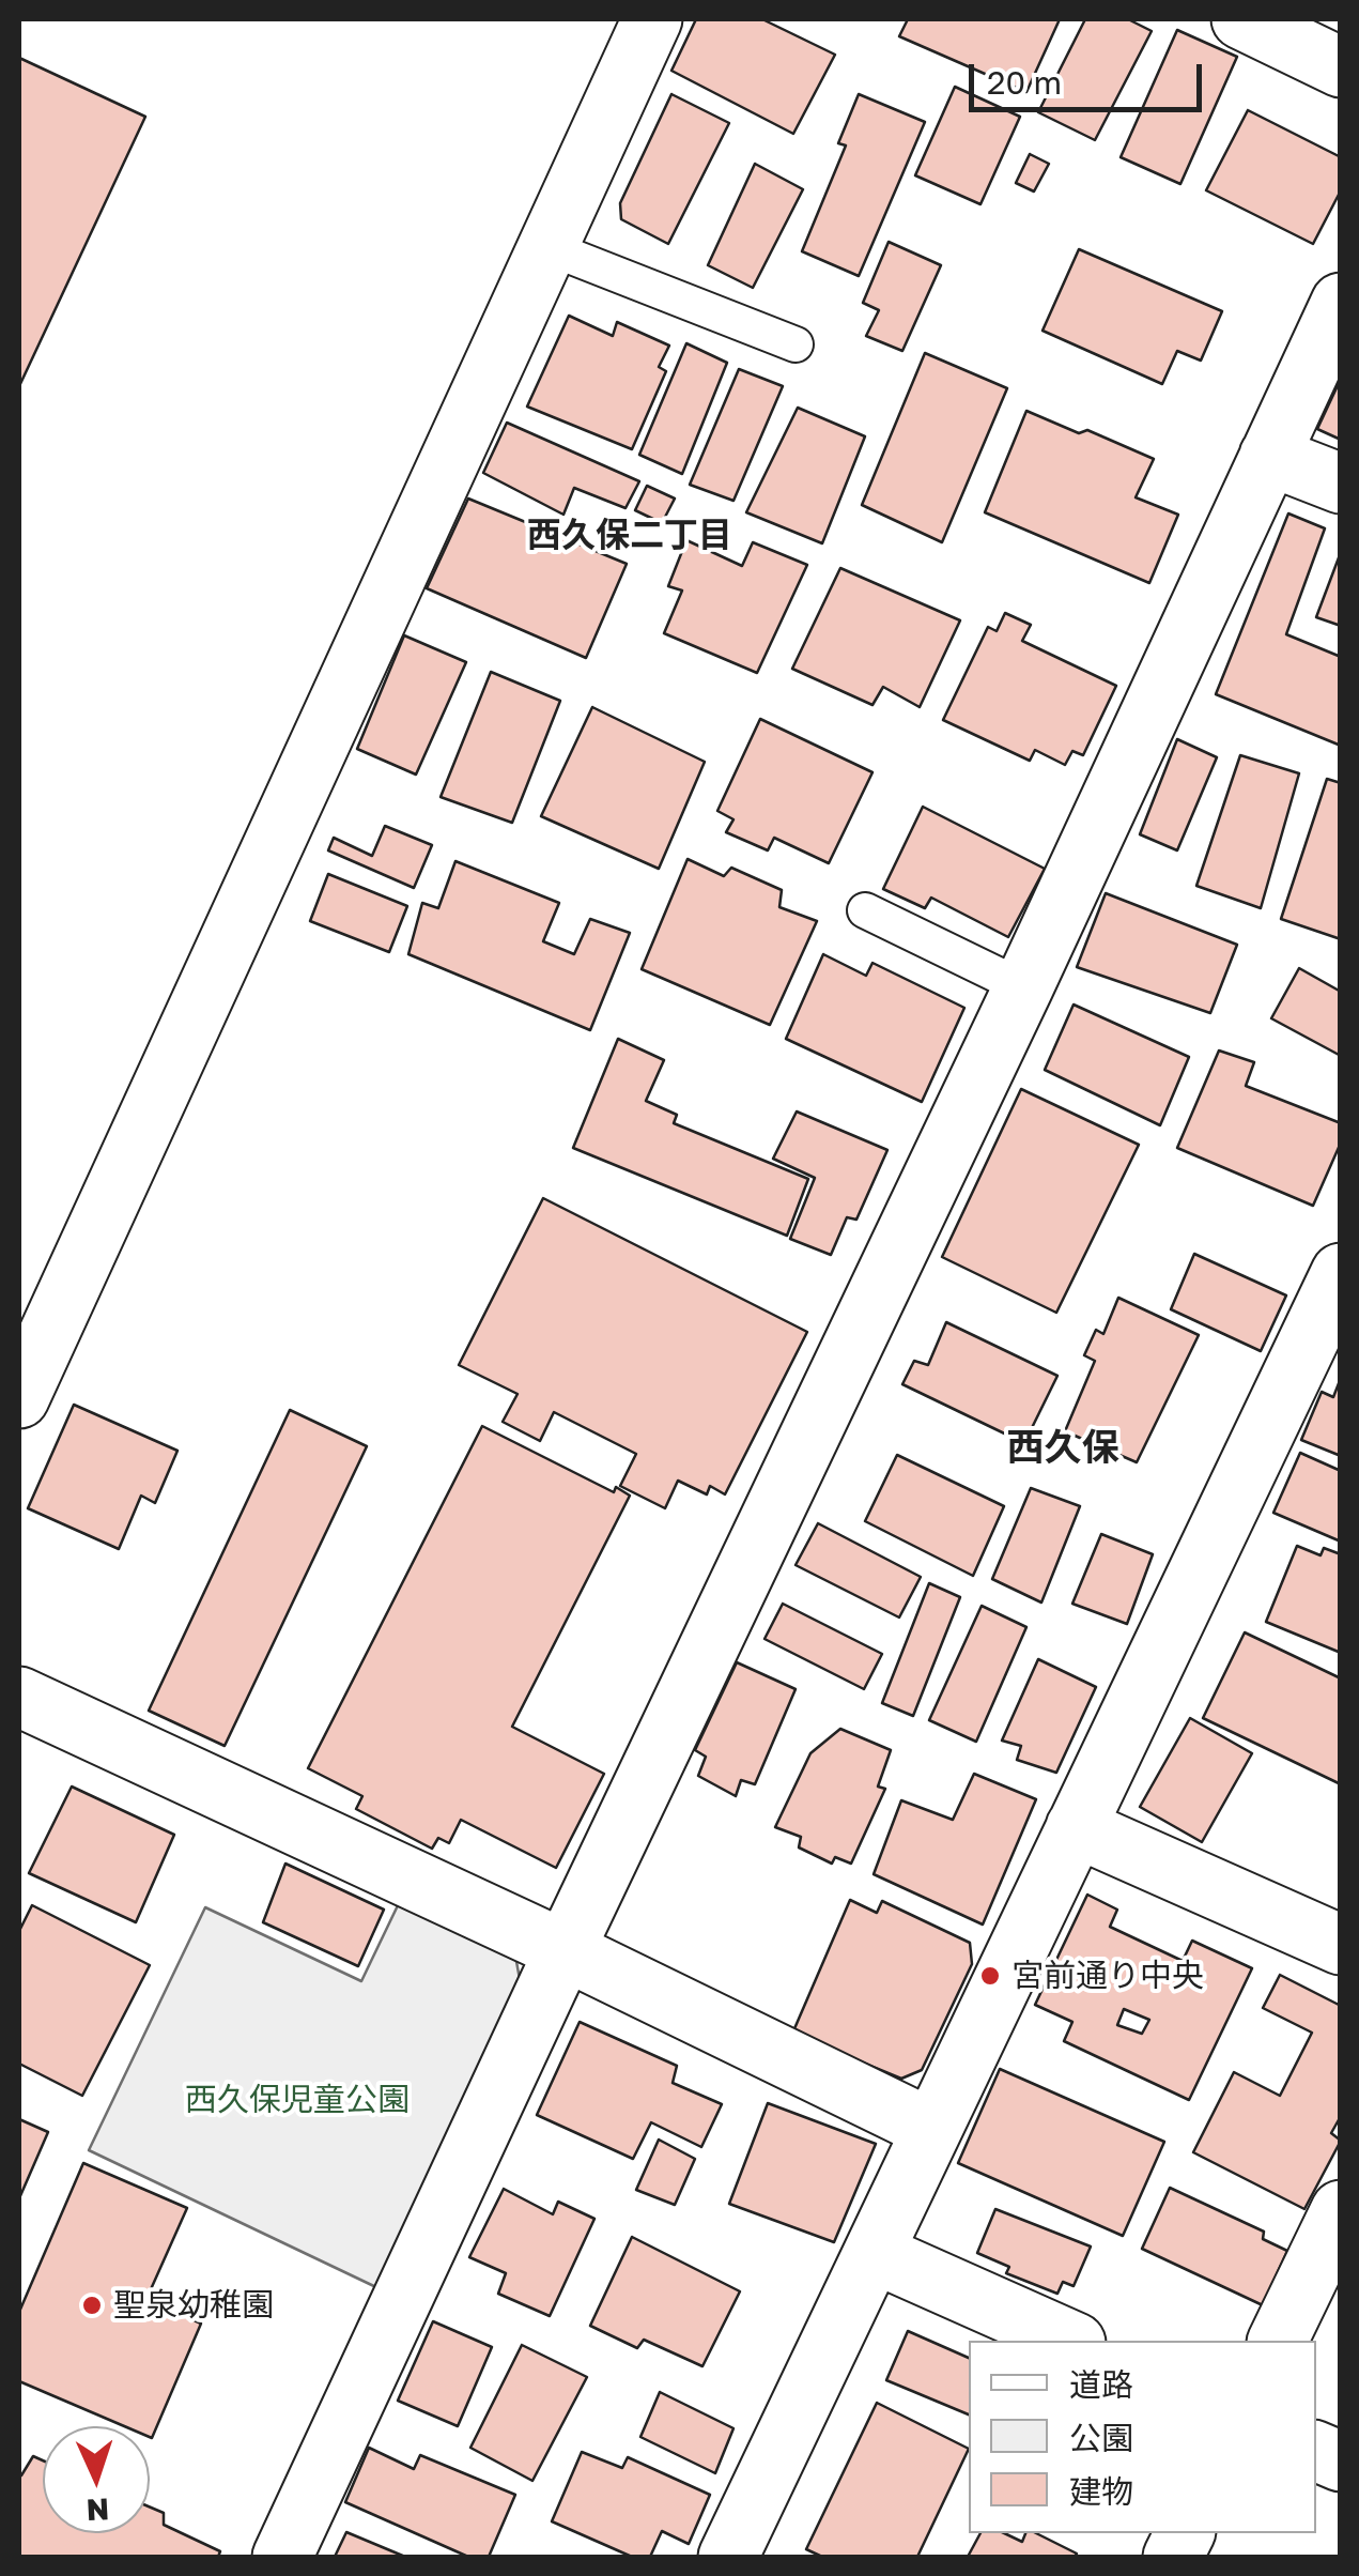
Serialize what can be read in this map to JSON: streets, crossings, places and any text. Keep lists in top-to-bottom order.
{
  "districts": ["西久保二丁目", "西久保"],
  "parks": ["西久保児童公園"],
  "places": ["宮前通り中央", "聖泉幼稚園"],
  "legend": ["道路", "公園", "建物"],
  "scale_bar": "20 m",
  "north": "bottom"
}
